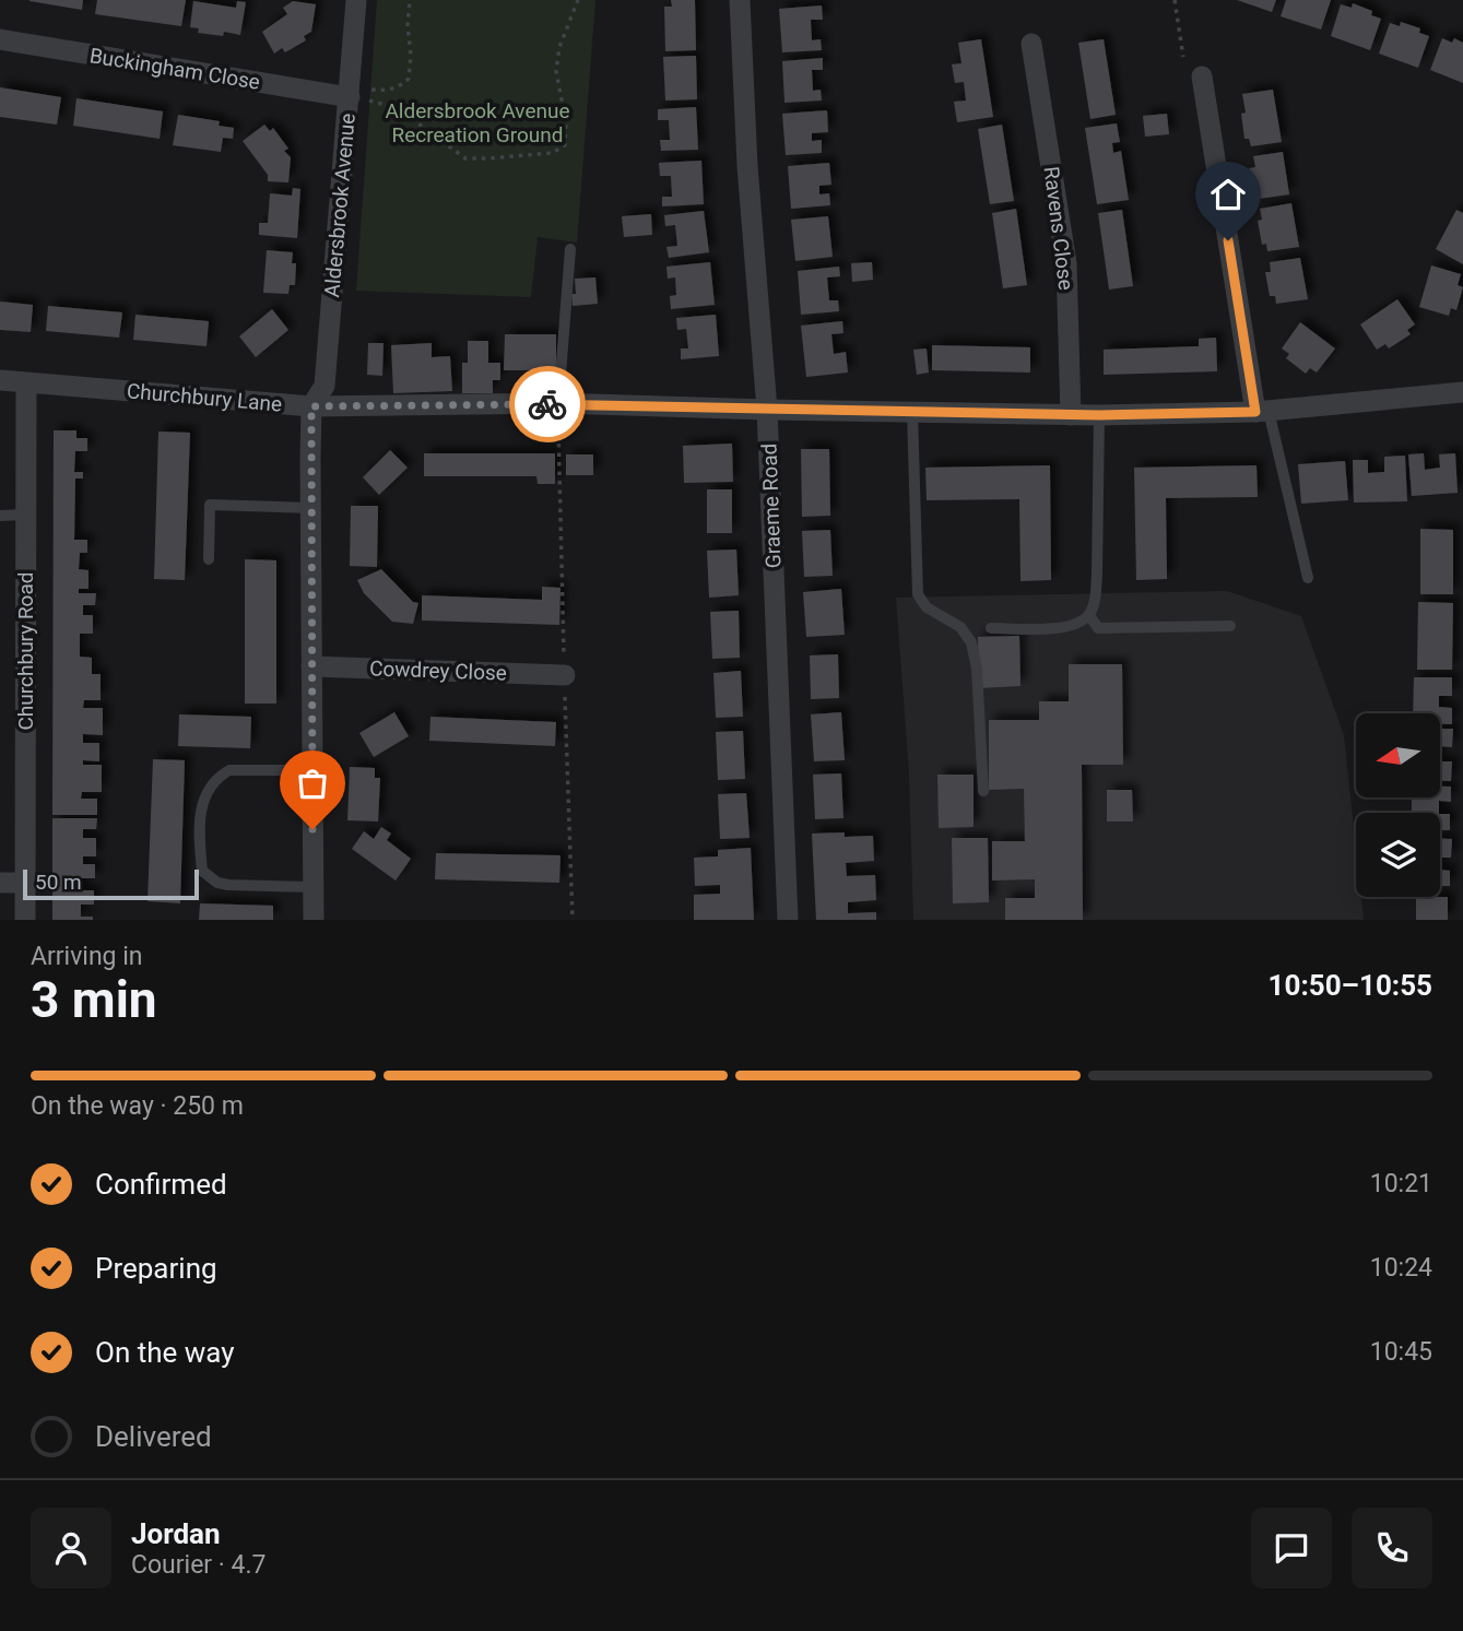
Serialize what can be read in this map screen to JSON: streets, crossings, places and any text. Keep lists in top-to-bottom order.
{
  "streets": {
    "street": [
      "Buckingham Close",
      "Aldersbrook Avenue",
      "Ravens Close",
      "Churchbury Lane",
      "Graeme Road",
      "Churchbury Road",
      "Cowdrey Close"
    ]
  },
  "crossings": [
    ["Buckingham Close", "Aldersbrook Avenue"],
    ["Aldersbrook Avenue", "Churchbury Lane"],
    ["Ravens Close", "Churchbury Lane"],
    ["Churchbury Lane", "Graeme Road"],
    ["Churchbury Lane", "Churchbury Road"]
  ],
  "parks": ["Aldersbrook Avenue Recreation Ground"],
  "scale_bar": "50 m",
  "north": "left",
  "page": {
    "scale": "50 m",
    "heading": ["3 min", "Arriving in", "10:50–10:55"],
    "panel": ["Jordan", "Courier · 4.7"],
    "bar": "On the way · 250 m",
    "list": [
      ["Confirmed", "10:21"],
      ["Preparing", "10:24"],
      ["On the way", "10:45"],
      "Delivered"
    ]
  }
}
